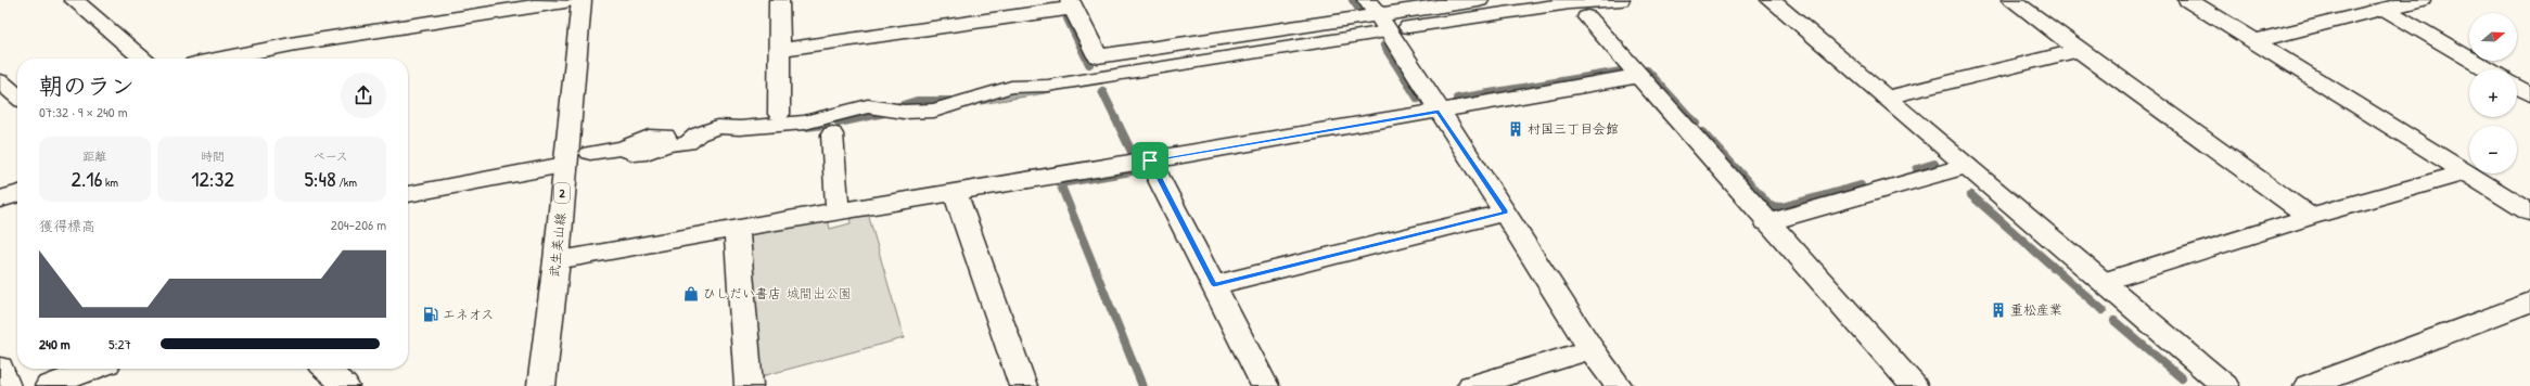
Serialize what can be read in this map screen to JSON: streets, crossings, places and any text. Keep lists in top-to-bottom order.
{
  "streets": {
    "street": ["2", "武生美山線"]
  },
  "parks": ["城間出公園"],
  "places": {
    "building": ["村国三丁目会館", "重松産業"],
    "shop": ["ひしだい書店"],
    "fuel station": ["エネオス"]
  },
  "north": "right",
  "page": {
    "map_buttons": ["+", "−"],
    "heading": ["朝のラン", "07:32 · 9 × 240 m"],
    "stats": [
      ["距離", "2.16 km"],
      ["時間", "12:32"],
      ["ペース", "5:48 /km"]
    ],
    "chart": ["獲得標高", "204–206 m"],
    "list": [
      {
        "name": "240 m",
        "note": "5:27"
      }
    ]
  }
}
